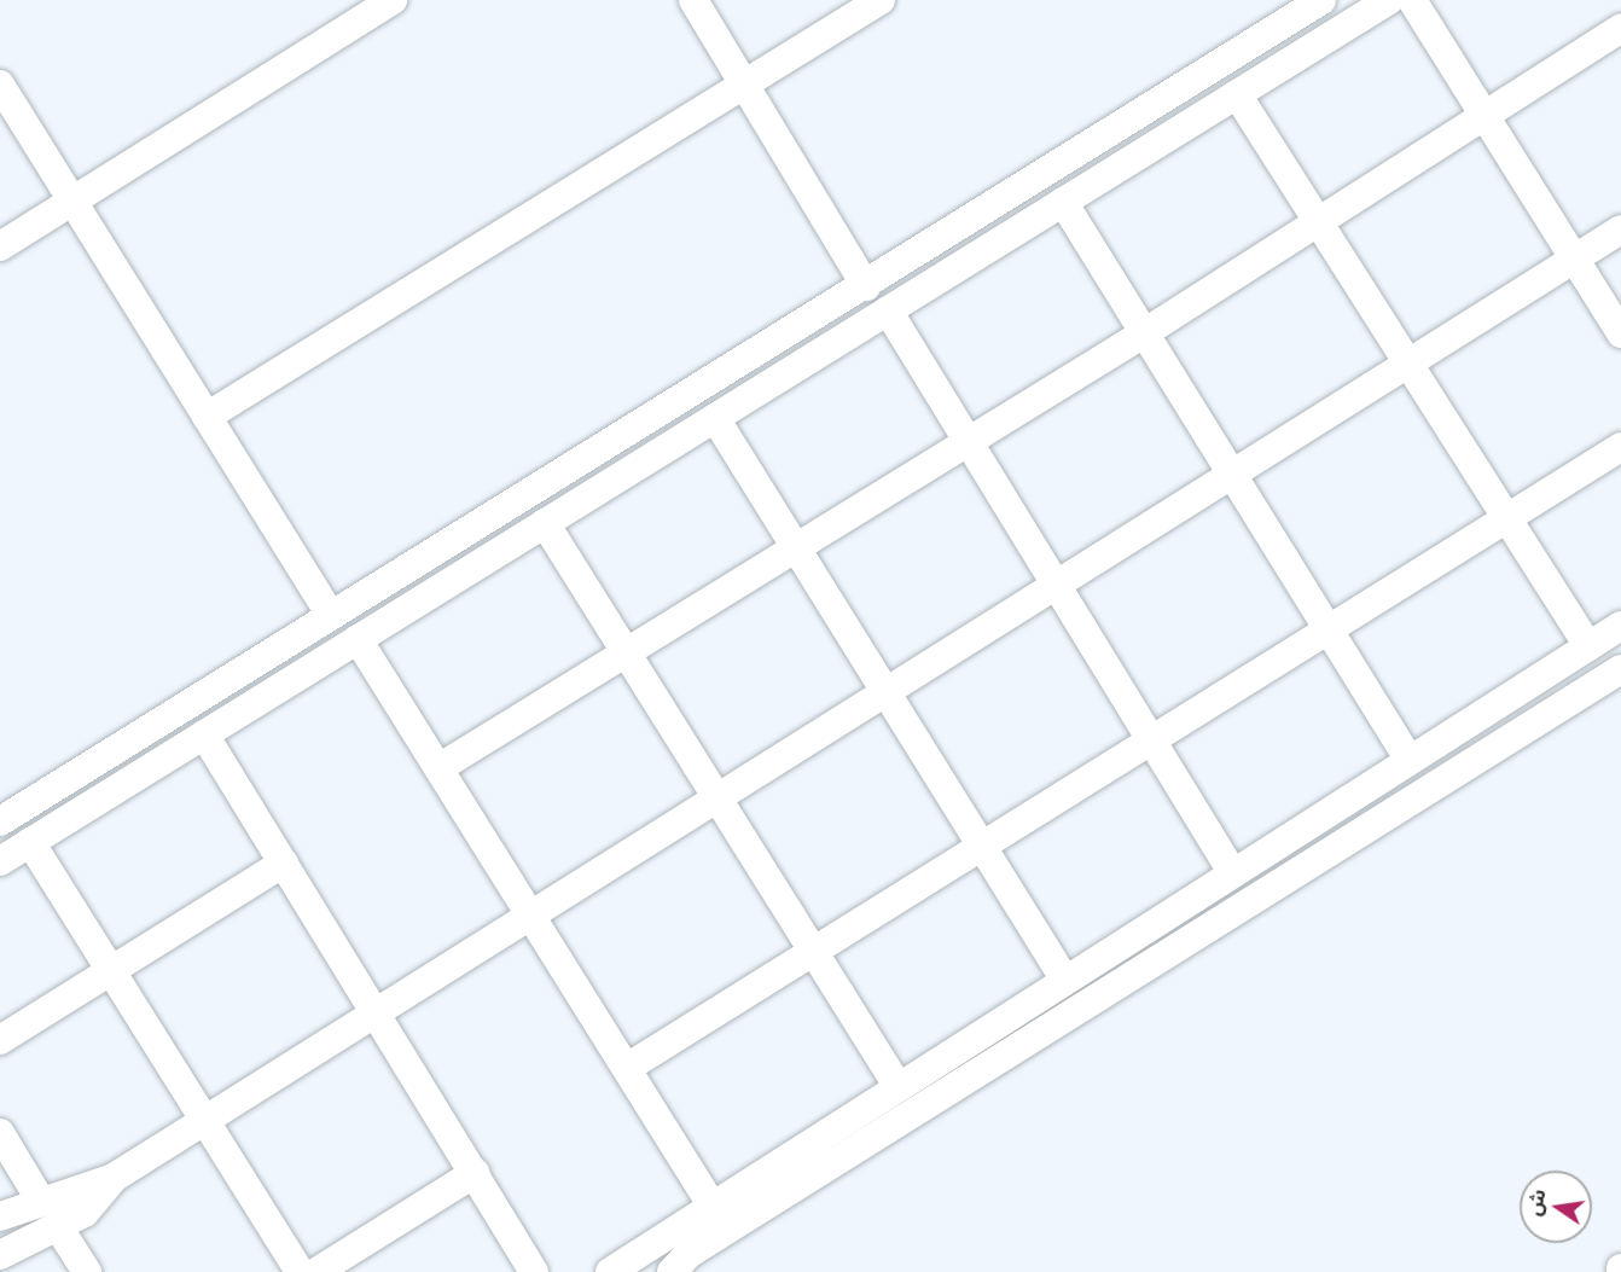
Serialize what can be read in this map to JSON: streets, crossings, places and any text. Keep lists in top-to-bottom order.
{
  "north": "left"
}
